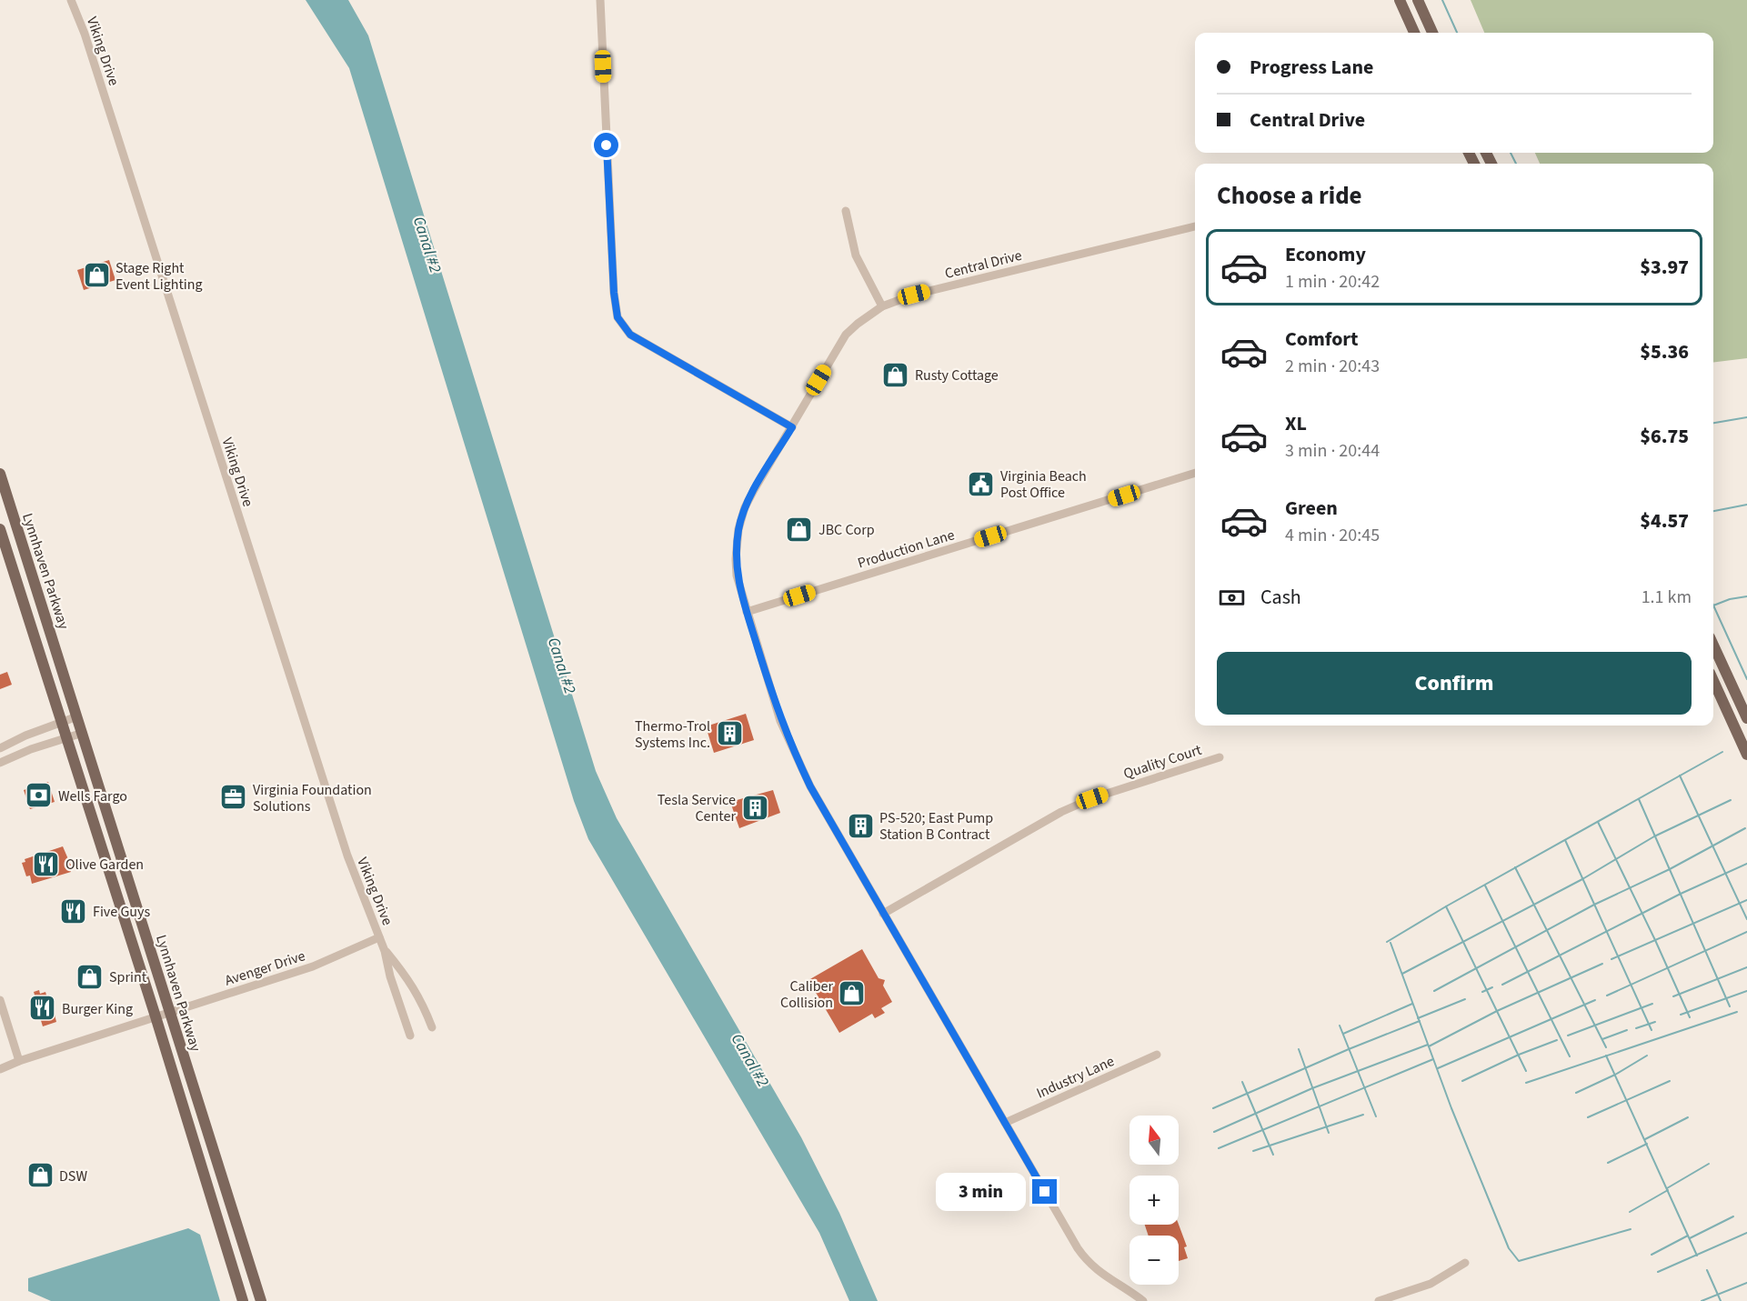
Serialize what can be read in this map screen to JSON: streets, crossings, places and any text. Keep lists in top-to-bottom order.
{
  "streets": {
    "main road": ["Lynnhaven Parkway"],
    "street": [
      "Viking Drive",
      "Central Drive",
      "Production Lane",
      "Quality Court",
      "Avenger Drive",
      "Industry Lane"
    ]
  },
  "crossings": [
    ["Viking Drive", "Avenger Drive"],
    ["Central Drive", "Production Lane"],
    ["Central Drive", "Quality Court"],
    ["Central Drive", "Industry Lane"],
    ["Lynnhaven Parkway", "Avenger Drive"]
  ],
  "water": ["Canal #2"],
  "places": {
    "shop": [
      "Stage Right Event Lighting",
      "Rusty Cottage",
      "JBC Corp",
      "Sprint",
      "Caliber Collision",
      "DSW"
    ],
    "public building": ["Virginia Beach Post Office"],
    "building": ["Thermo-Trol Systems Inc.", "Tesla Service Center", "PS-520; East Pump Station B Contract"],
    "bank": ["Wells Fargo"],
    "office": ["Virginia Foundation Solutions"],
    "restaurant": ["Olive Garden", "Five Guys", "Burger King"]
  },
  "north": "top",
  "page": {
    "banner": ["Progress Lane", "Central Drive"],
    "heading": "Choose a ride",
    "list": [
      {
        "name": "Economy",
        "note": "1 min · 20:42",
        "value": "$3.97"
      },
      {
        "name": "Comfort",
        "note": "2 min · 20:43",
        "value": "$5.36"
      },
      {
        "name": "XL",
        "note": "3 min · 20:44",
        "value": "$6.75"
      },
      {
        "name": "Green",
        "note": "4 min · 20:45",
        "value": "$4.57"
      }
    ],
    "pay": ["Cash", "1.1 km"],
    "buttons": "Confirm",
    "map_buttons": ["+", "−"],
    "bubble": "3 min"
  }
}
